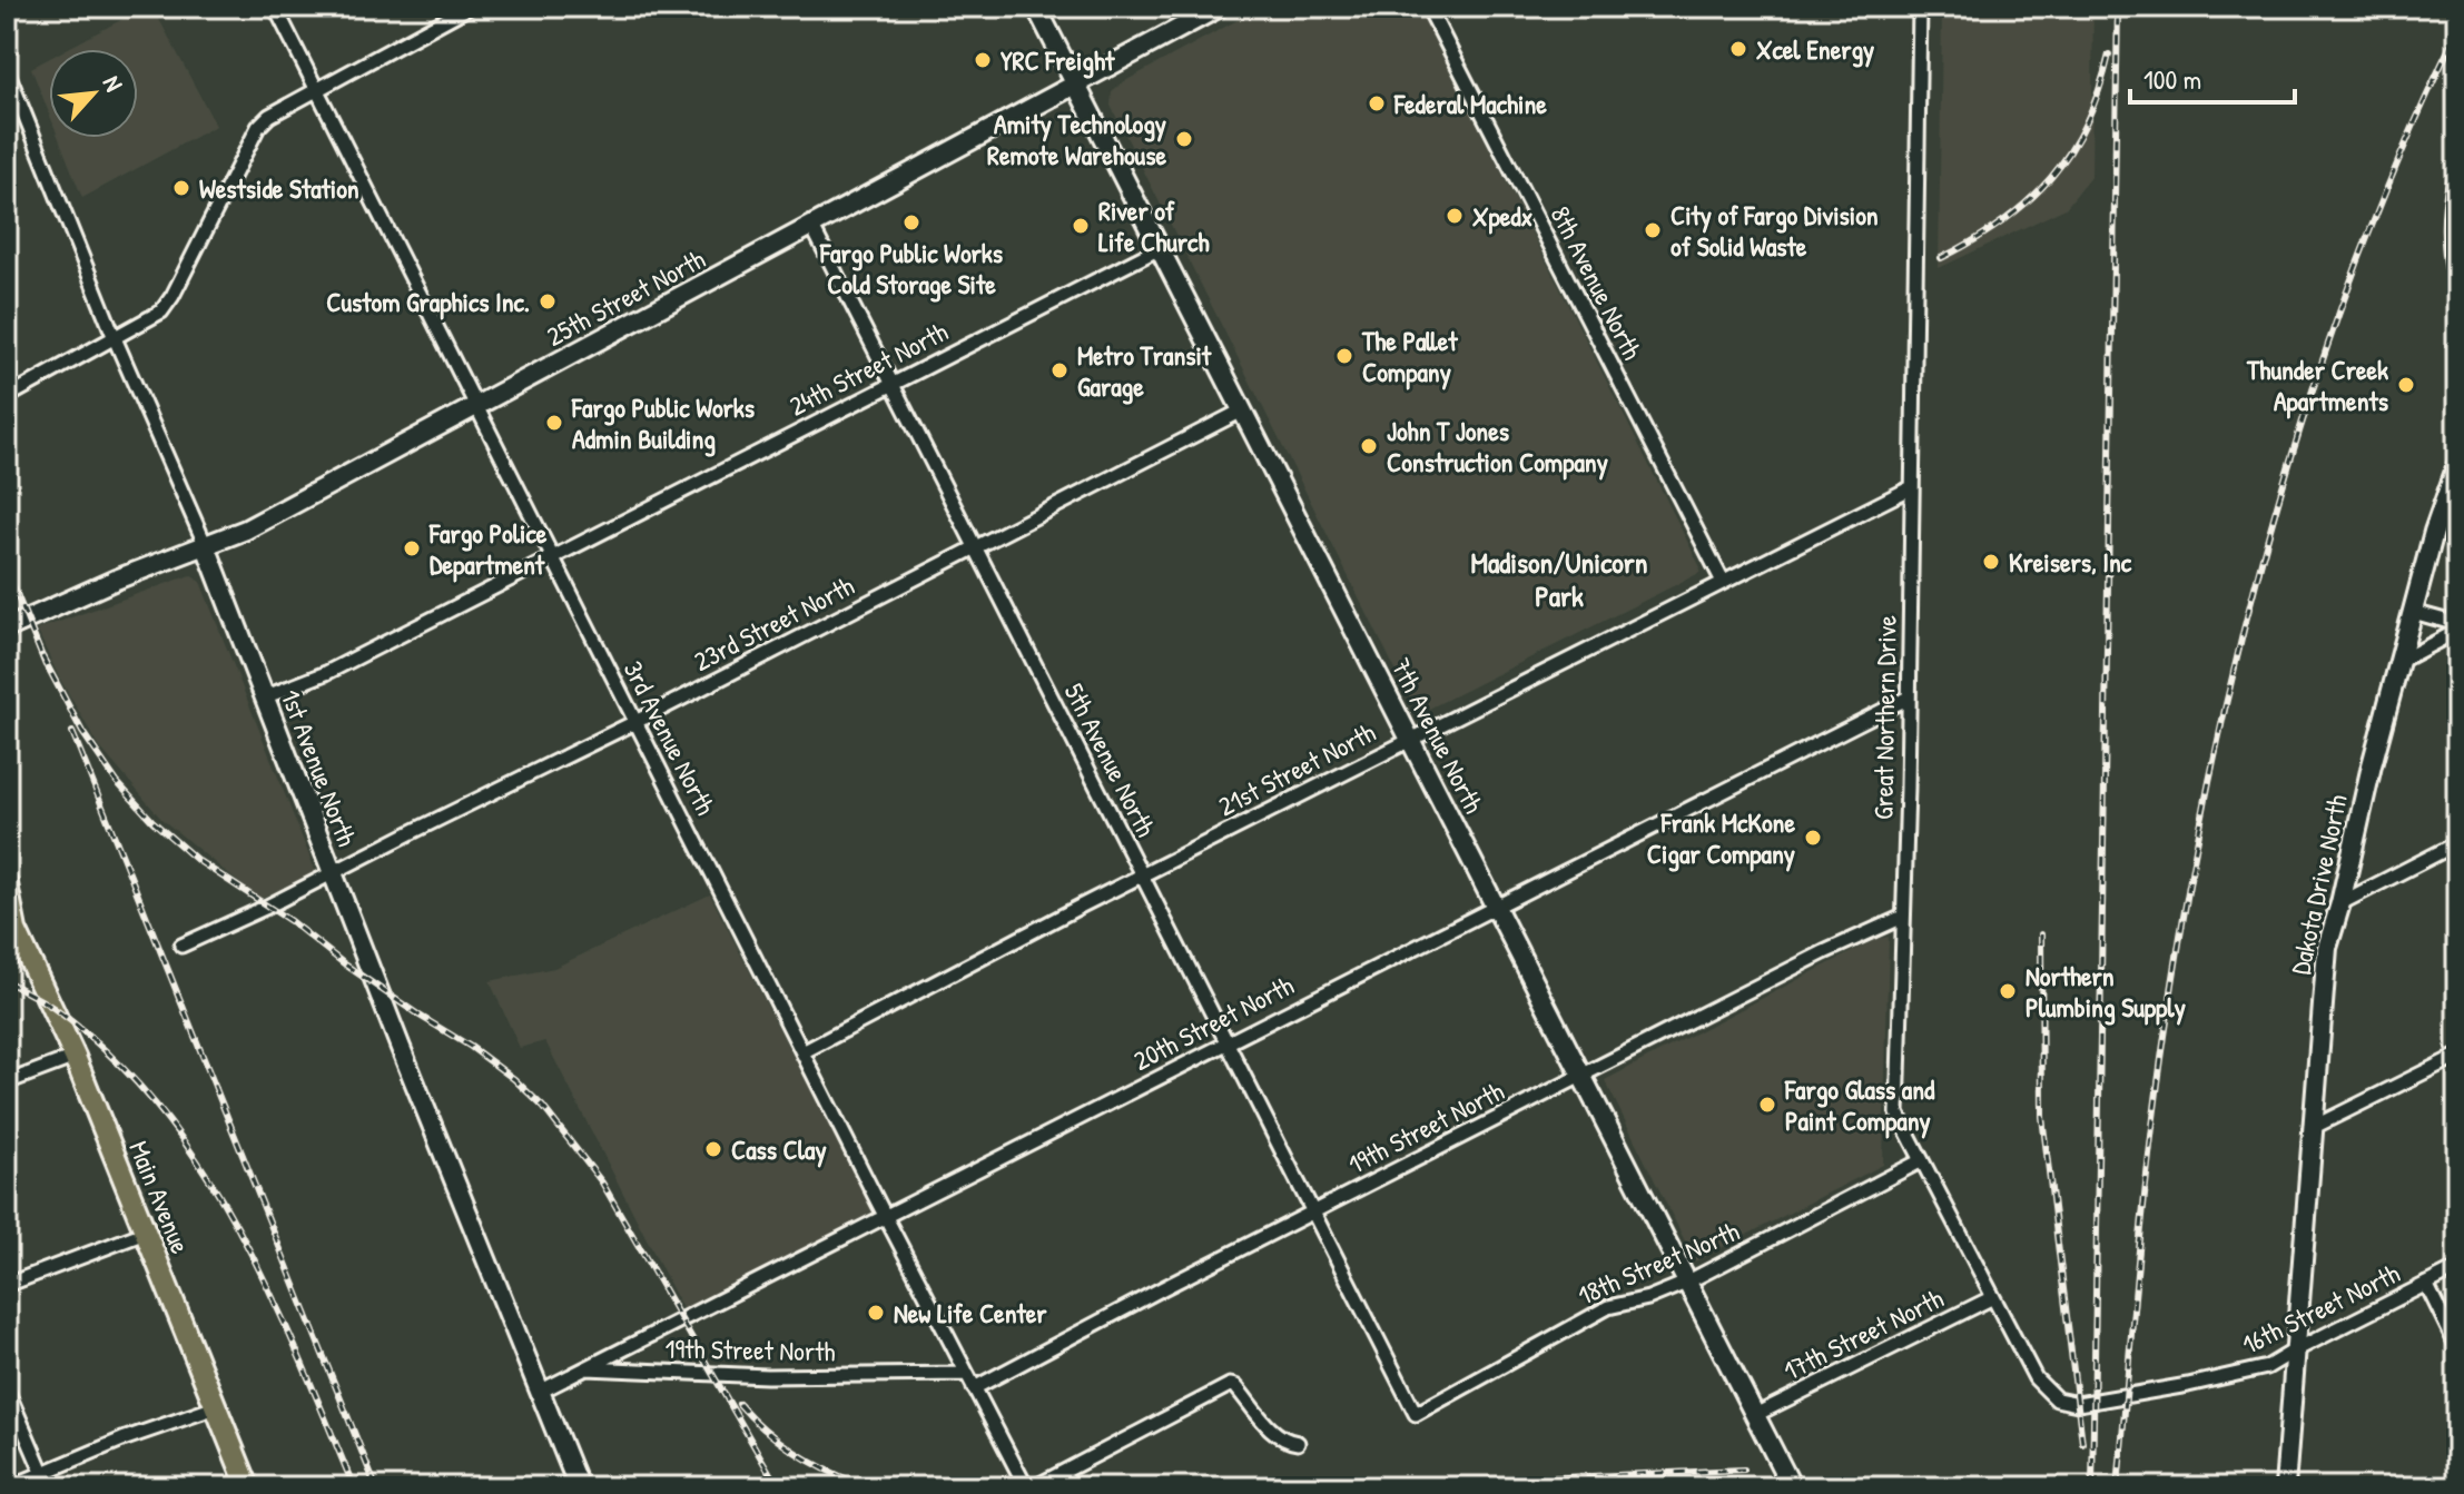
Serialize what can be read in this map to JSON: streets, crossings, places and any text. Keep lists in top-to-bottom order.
{
  "streets": {
    "main road": [
      "25th Street North",
      "7th Avenue North",
      "1st Avenue North",
      "Dakota Drive North",
      "Main Avenue"
    ],
    "street": [
      "8th Avenue North",
      "24th Street North",
      "23rd Street North",
      "Great Northern Drive",
      "3rd Avenue North",
      "5th Avenue North",
      "21st Street North",
      "20th Street North",
      "19th Street North",
      "18th Street North",
      "16th Street North",
      "17th Street North"
    ]
  },
  "crossings": [
    ["8th Avenue North", "21st Street North"],
    ["25th Street North", "7th Avenue North"],
    ["25th Street North", "3rd Avenue North"],
    ["25th Street North", "5th Avenue North"],
    ["25th Street North", "1st Avenue North"],
    ["24th Street North", "7th Avenue North"],
    ["24th Street North", "3rd Avenue North"],
    ["24th Street North", "5th Avenue North"],
    ["24th Street North", "1st Avenue North"],
    ["23rd Street North", "7th Avenue North"],
    ["23rd Street North", "3rd Avenue North"],
    ["23rd Street North", "5th Avenue North"],
    ["23rd Street North", "1st Avenue North"],
    ["Great Northern Drive", "21st Street North"],
    ["Great Northern Drive", "20th Street North"],
    ["Great Northern Drive", "19th Street North"],
    ["Great Northern Drive", "18th Street North"],
    ["Great Northern Drive", "16th Street North"],
    ["Great Northern Drive", "17th Street North"],
    ["7th Avenue North", "21st Street North"],
    ["7th Avenue North", "20th Street North"],
    ["7th Avenue North", "19th Street North"],
    ["7th Avenue North", "18th Street North"],
    ["7th Avenue North", "17th Street North"],
    ["3rd Avenue North", "21st Street North"],
    ["3rd Avenue North", "20th Street North"],
    ["3rd Avenue North", "19th Street North"],
    ["5th Avenue North", "21st Street North"],
    ["5th Avenue North", "20th Street North"],
    ["5th Avenue North", "19th Street North"],
    ["5th Avenue North", "18th Street North"],
    ["1st Avenue North", "20th Street North"],
    ["Dakota Drive North", "16th Street North"],
    ["20th Street North", "19th Street North"]
  ],
  "districts": ["Madison/Unicorn Park"],
  "places": [
    "Xcel Energy",
    "YRC Freight",
    "Federal Machine",
    "Amity Technology Remote Warehouse",
    "Westside Station",
    "Xpedx",
    "Fargo Public Works Cold Storage Site",
    "River of Life Church",
    "City of Fargo Division of Solid Waste",
    "Custom Graphics Inc.",
    "The Pallet Company",
    "Metro Transit Garage",
    "Thunder Creek Apartments",
    "Fargo Public Works Admin Building",
    "John T Jones Construction Company",
    "Fargo Police Department",
    "Kreisers, Inc",
    "Frank McKone Cigar Company",
    "Northern Plumbing Supply",
    "Fargo Glass and Paint Company",
    "Cass Clay",
    "New Life Center"
  ],
  "scale_bar": "100 m",
  "north": "top right"
}
